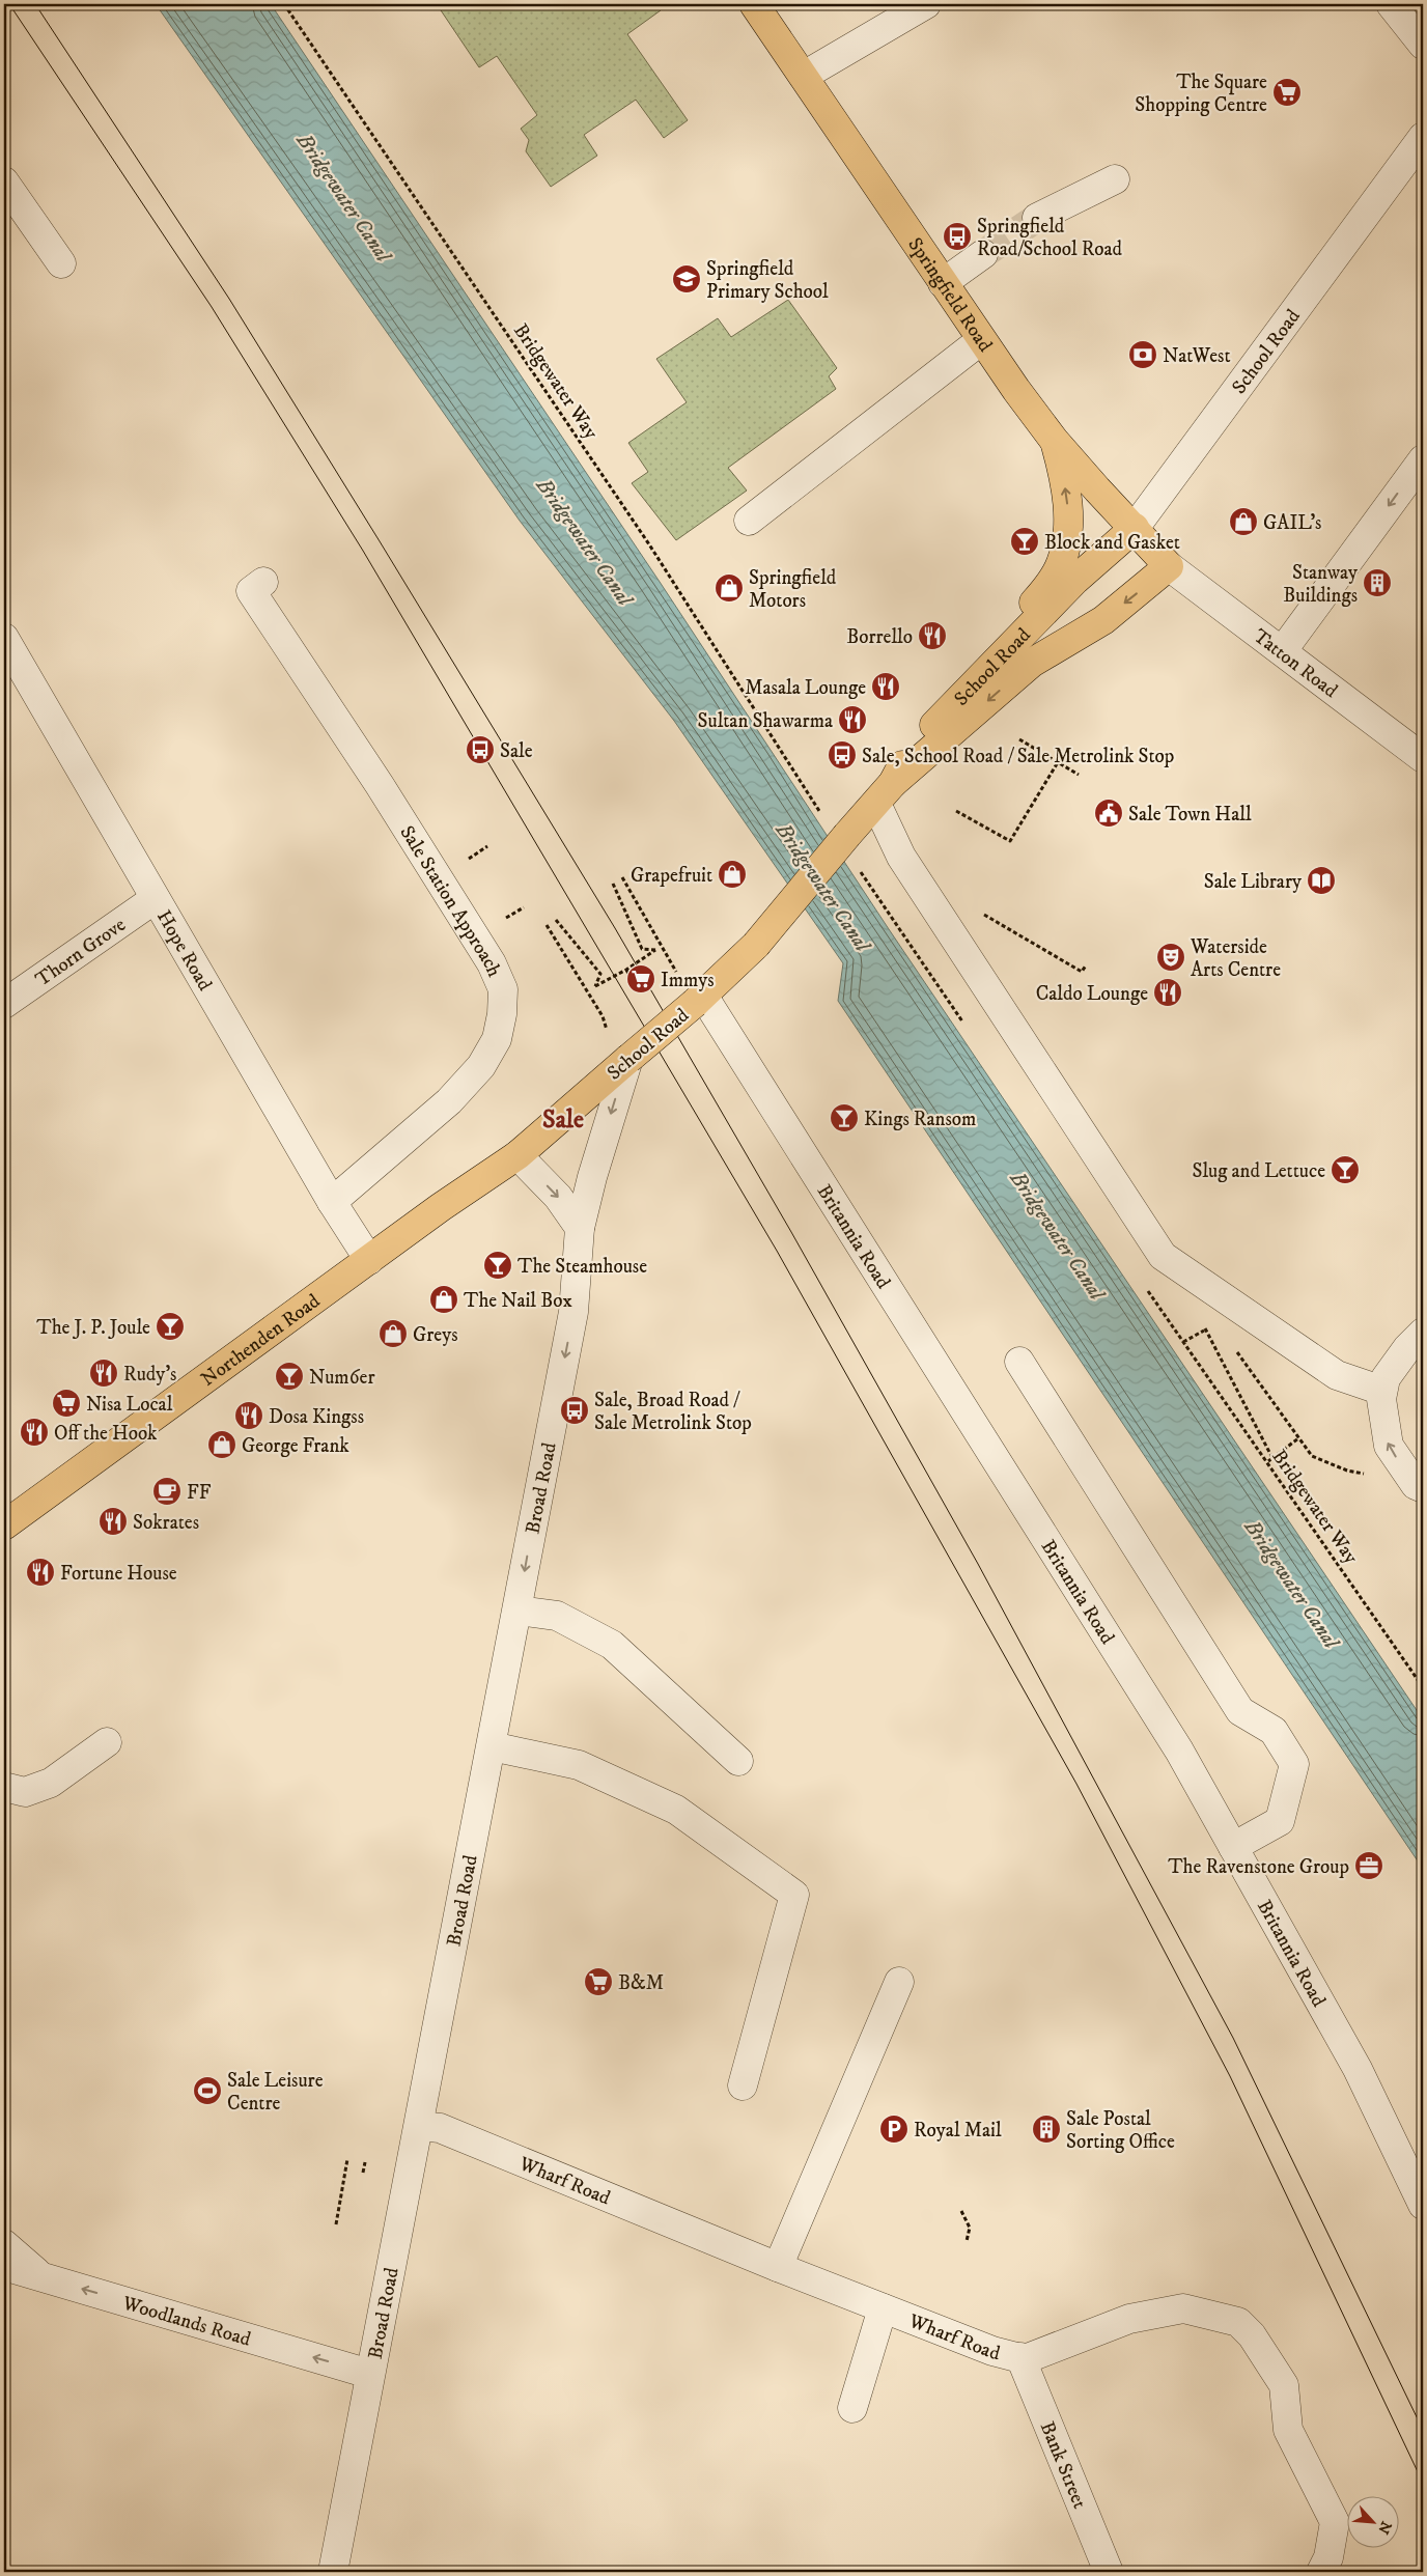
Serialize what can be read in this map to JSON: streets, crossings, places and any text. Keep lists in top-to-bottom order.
{
  "streets": {
    "main road": ["Springfield Road", "School Road", "Northenden Road"],
    "street": [
      "Tatton Road",
      "Sale Station Approach",
      "Hope Road",
      "Thorn Grove",
      "Britannia Road",
      "Broad Road",
      "Wharf Road",
      "Woodlands Road",
      "Bank Street"
    ],
    "path": ["Bridgewater Way"]
  },
  "crossings": [
    ["Springfield Road", "School Road"],
    ["Springfield Road", "Tatton Road"],
    ["School Road", "Britannia Road"],
    ["School Road", "Northenden Road"],
    ["School Road", "Broad Road"],
    ["Sale Station Approach", "Hope Road"],
    ["Hope Road", "Thorn Grove"],
    ["Hope Road", "Northenden Road"],
    ["Broad Road", "Wharf Road"],
    ["Broad Road", "Woodlands Road"],
    ["Wharf Road", "Bank Street"]
  ],
  "one_way": ["Broad Road", "Woodlands Road"],
  "districts": ["Sale"],
  "water": ["Bridgewater Canal"],
  "places": {
    "supermarket": [
      "The Square Shopping Centre",
      "Immys",
      "Nisa Local",
      "B&M"
    ],
    "bus stop": [
      "Springfield Road/School Road",
      "Sale",
      "Sale, School Road / Sale Metrolink Stop",
      "Sale, Broad Road / Sale Metrolink Stop"
    ],
    "school or university": ["Springfield Primary School"],
    "bank": ["NatWest"],
    "shop": [
      "GAIL's",
      "Springfield Motors",
      "Grapefruit",
      "The Nail Box",
      "Greys",
      "George Frank"
    ],
    "bar": [
      "Block and Gasket",
      "Kings Ransom",
      "Slug and Lettuce",
      "The Steamhouse",
      "The J. P. Joule",
      "Num6er"
    ],
    "building": ["Stanway Buildings", "Sale Postal Sorting Office"],
    "restaurant": [
      "Borrello",
      "Masala Lounge",
      "Sultan Shawarma",
      "Caldo Lounge",
      "Rudy's",
      "Dosa Kingss",
      "Off the Hook",
      "Sokrates",
      "Fortune House"
    ],
    "public building": ["Sale Town Hall"],
    "library": ["Sale Library"],
    "theatre": ["Waterside Arts Centre"],
    "cafe": ["FF"],
    "office": ["The Ravenstone Group"],
    "sports": ["Sale Leisure Centre"],
    "parking": ["Royal Mail"]
  },
  "north": "bottom right"
}
